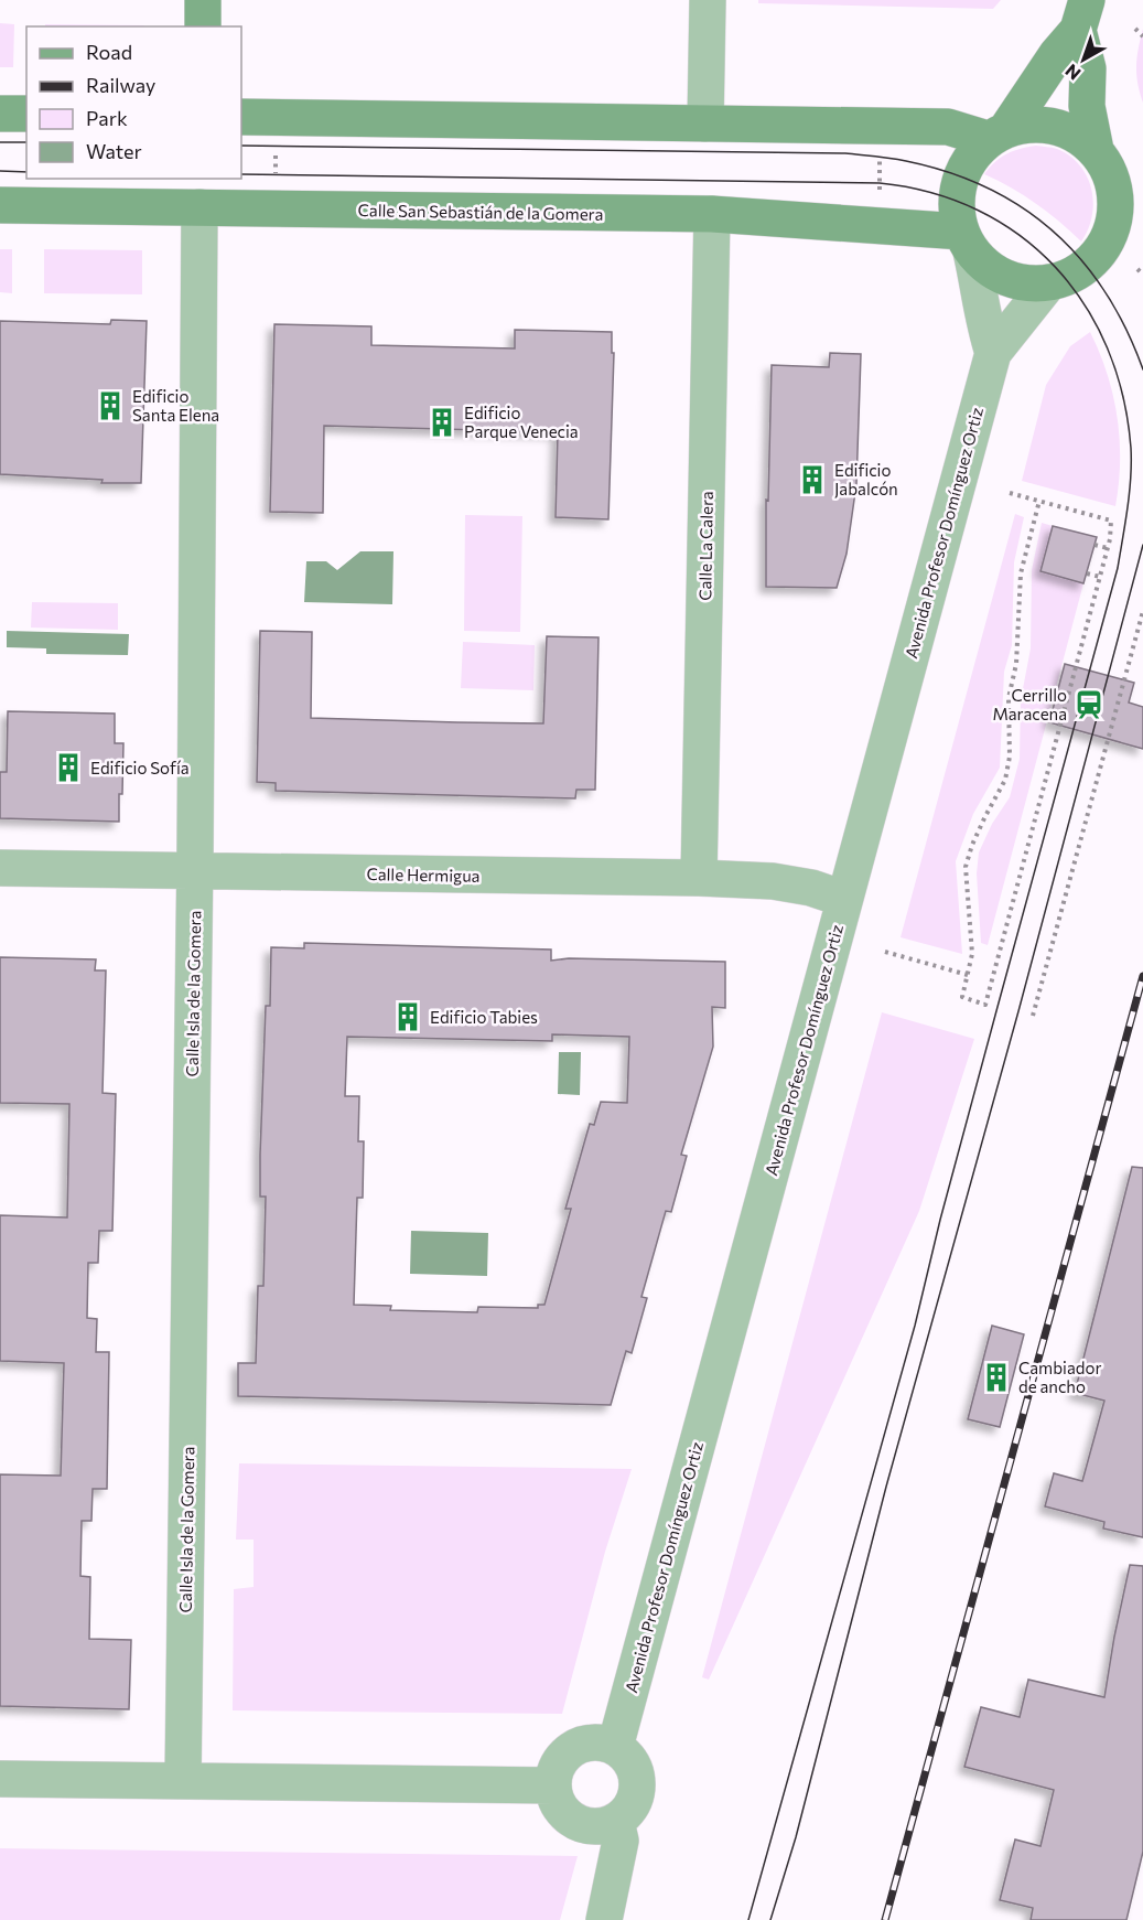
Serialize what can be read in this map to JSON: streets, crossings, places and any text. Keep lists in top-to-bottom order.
{
  "streets": {
    "main road": ["Calle San Sebastián de la Gomera"],
    "street": [
      "Avenida Profesor Domínguez Ortiz",
      "Calle La Calera",
      "Calle Hermigua",
      "Calle Isla de la Gomera"
    ]
  },
  "crossings": [
    ["Calle San Sebastián de la Gomera", "Avenida Profesor Domínguez Ortiz"],
    ["Calle San Sebastián de la Gomera", "Calle La Calera"],
    ["Calle San Sebastián de la Gomera", "Calle Isla de la Gomera"],
    ["Avenida Profesor Domínguez Ortiz", "Calle Hermigua"],
    ["Calle La Calera", "Calle Hermigua"],
    ["Calle Hermigua", "Calle Isla de la Gomera"]
  ],
  "places": {
    "building": [
      "Edificio Santa Elena",
      "Edificio Parque Venecia",
      "Edificio Jabalcón",
      "Edificio Sofía",
      "Edificio Tabies",
      "Cambiador de ancho"
    ],
    "station": ["Cerrillo Maracena"]
  },
  "legend": [
    "Road",
    "Railway",
    "Park",
    "Water"
  ],
  "north": "bottom left"
}
